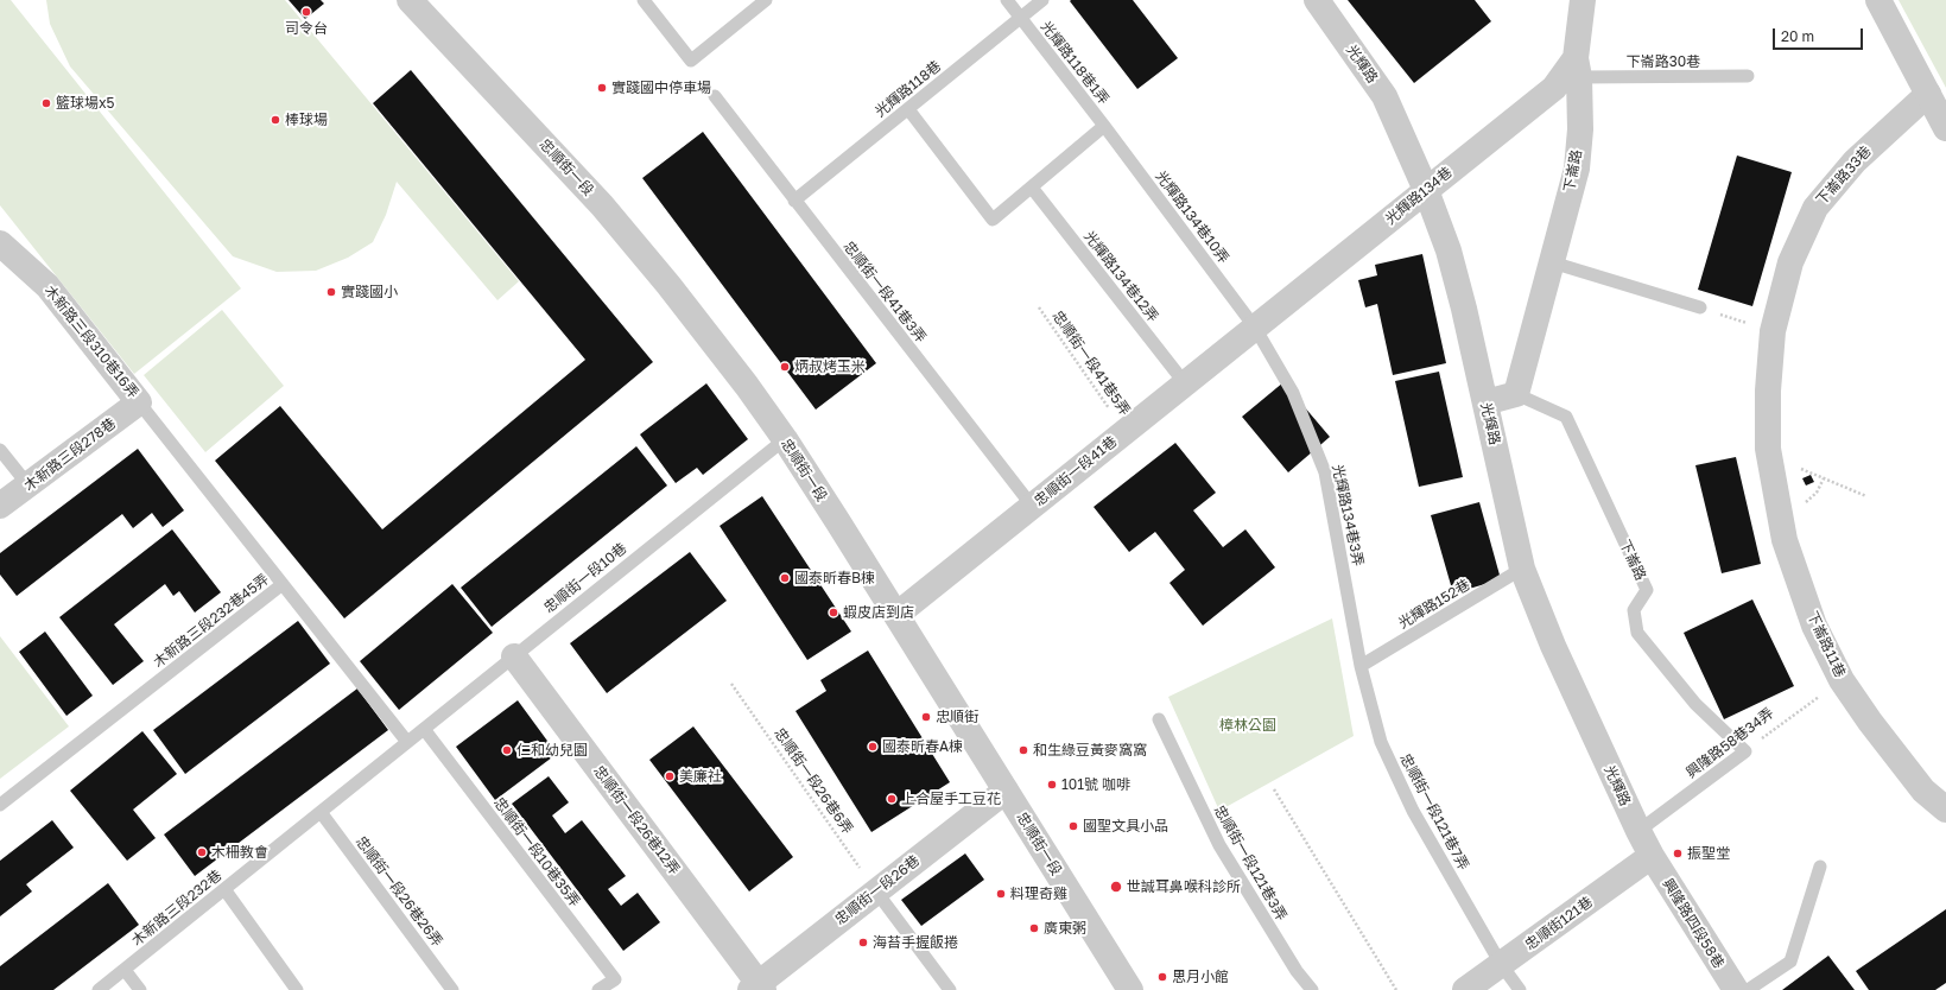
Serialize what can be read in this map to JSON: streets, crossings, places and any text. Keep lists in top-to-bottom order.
{
  "streets": {
    "street": [
      "光輝路",
      "忠順街一段",
      "下崙路",
      "下崙路33巷",
      "光輝路134巷",
      "木新路三段310巷16弄",
      "木新路三段278巷",
      "忠順街一段41巷",
      "下崙路11巷",
      "忠順街一段26巷12弄",
      "忠順街一段26巷",
      "忠順街121巷",
      "興隆路四段58巷"
    ],
    "lane": [
      "下崙路30巷",
      "光輝路118巷1弄",
      "光輝路118巷",
      "光輝路134巷10弄",
      "光輝路134巷12弄",
      "忠順街一段41巷3弄",
      "光輝路134巷3弄",
      "忠順街一段10巷",
      "光輝路152巷",
      "木新路三段232巷45弄",
      "興隆路58巷34弄",
      "忠順街一段121巷7弄",
      "忠順街一段10巷35弄",
      "忠順街一段121巷3弄",
      "忠順街一段26巷26弄",
      "木新路三段232巷"
    ],
    "path": ["忠順街一段41巷5弄", "忠順街一段26巷6弄"]
  },
  "crossings": [
    ["下崙路30巷", "下崙路"],
    ["下崙路30巷", "光輝路134巷"],
    ["光輝路118巷1弄", "光輝路118巷"],
    ["光輝路118巷1弄", "光輝路134巷10弄"],
    ["光輝路", "光輝路134巷"],
    ["光輝路", "光輝路152巷"],
    ["光輝路", "興隆路58巷34弄"],
    ["光輝路", "忠順街121巷"],
    ["光輝路", "興隆路四段58巷"],
    ["光輝路118巷", "忠順街一段41巷3弄"],
    ["忠順街一段", "忠順街一段41巷"],
    ["忠順街一段", "忠順街一段10巷"],
    ["忠順街一段", "忠順街一段26巷"],
    ["下崙路", "光輝路134巷"],
    ["下崙路", "興隆路58巷34弄"],
    ["下崙路33巷", "下崙路11巷"],
    ["光輝路134巷", "光輝路134巷10弄"],
    ["光輝路134巷", "忠順街一段41巷"],
    ["光輝路134巷", "光輝路134巷3弄"],
    ["光輝路134巷10弄", "忠順街一段41巷"],
    ["光輝路134巷10弄", "光輝路134巷3弄"],
    ["光輝路134巷12弄", "忠順街一段41巷"],
    ["忠順街一段41巷3弄", "忠順街一段41巷"],
    ["木新路三段310巷16弄", "木新路三段278巷"],
    ["忠順街一段41巷5弄", "忠順街一段41巷"],
    ["忠順街一段41巷", "光輝路134巷3弄"],
    ["光輝路134巷3弄", "光輝路152巷"],
    ["光輝路134巷3弄", "忠順街一段121巷7弄"],
    ["忠順街一段10巷", "木新路三段232巷45弄"],
    ["忠順街一段10巷", "忠順街一段26巷12弄"],
    ["忠順街一段10巷", "忠順街一段10巷35弄"],
    ["忠順街一段10巷", "木新路三段232巷"],
    ["光輝路152巷", "忠順街一段121巷7弄"],
    ["木新路三段232巷45弄", "木新路三段232巷"],
    ["下崙路11巷", "興隆路58巷34弄"],
    ["忠順街一段26巷6弄", "忠順街一段26巷"],
    ["忠順街一段121巷7弄", "忠順街121巷"],
    ["忠順街一段26巷12弄", "忠順街一段26巷"],
    ["忠順街一段26巷26弄", "木新路三段232巷"],
    ["忠順街121巷", "興隆路四段58巷"]
  ],
  "parks": ["樟林公園"],
  "places": [
    "司令台",
    "實踐國中停車場",
    "籃球場x5",
    "棒球場",
    "實踐國小",
    "炳叔烤玉米",
    "國泰昕春B棟",
    "蝦皮店到店",
    "忠順街",
    "國泰昕春A棟",
    "仁和幼兒園",
    "和生綠豆黃麥窩窩",
    "美廉社",
    "101號 咖啡",
    "上合屋手工豆花",
    "國聖文具小品",
    "木柵教會",
    "振聖堂",
    "世誠耳鼻喉科診所",
    "料理奇雞",
    "廣東粥",
    "海苔手握飯捲",
    "思月小館"
  ],
  "scale_bar": "20 m"
}
